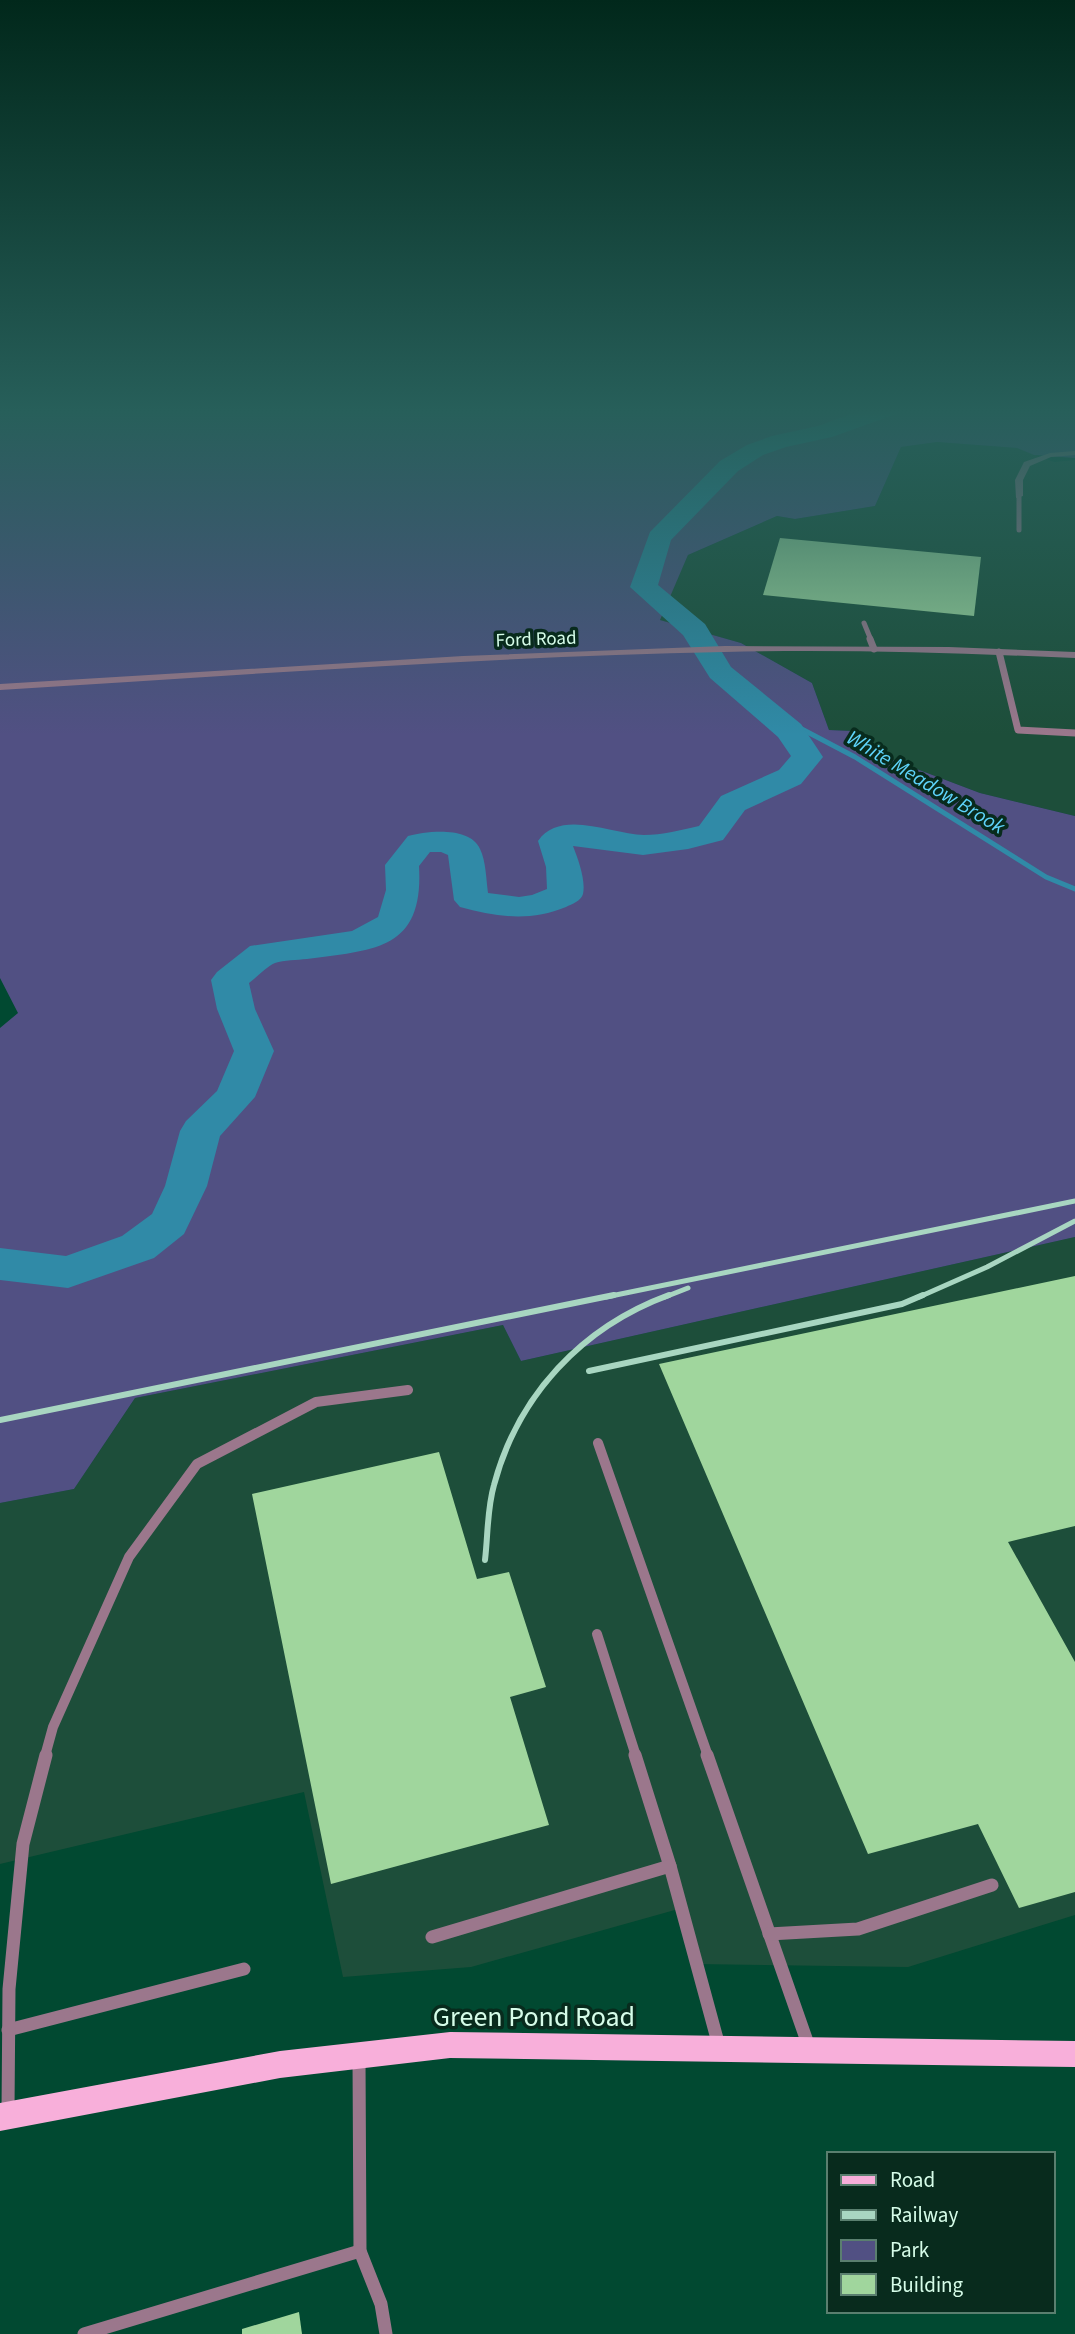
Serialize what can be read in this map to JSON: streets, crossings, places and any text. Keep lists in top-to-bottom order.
{
  "streets": {
    "main road": ["Green Pond Road"],
    "street": ["Ford Road"]
  },
  "water": ["White Meadow Brook"],
  "legend": [
    "Road",
    "Railway",
    "Park",
    "Building"
  ]
}
